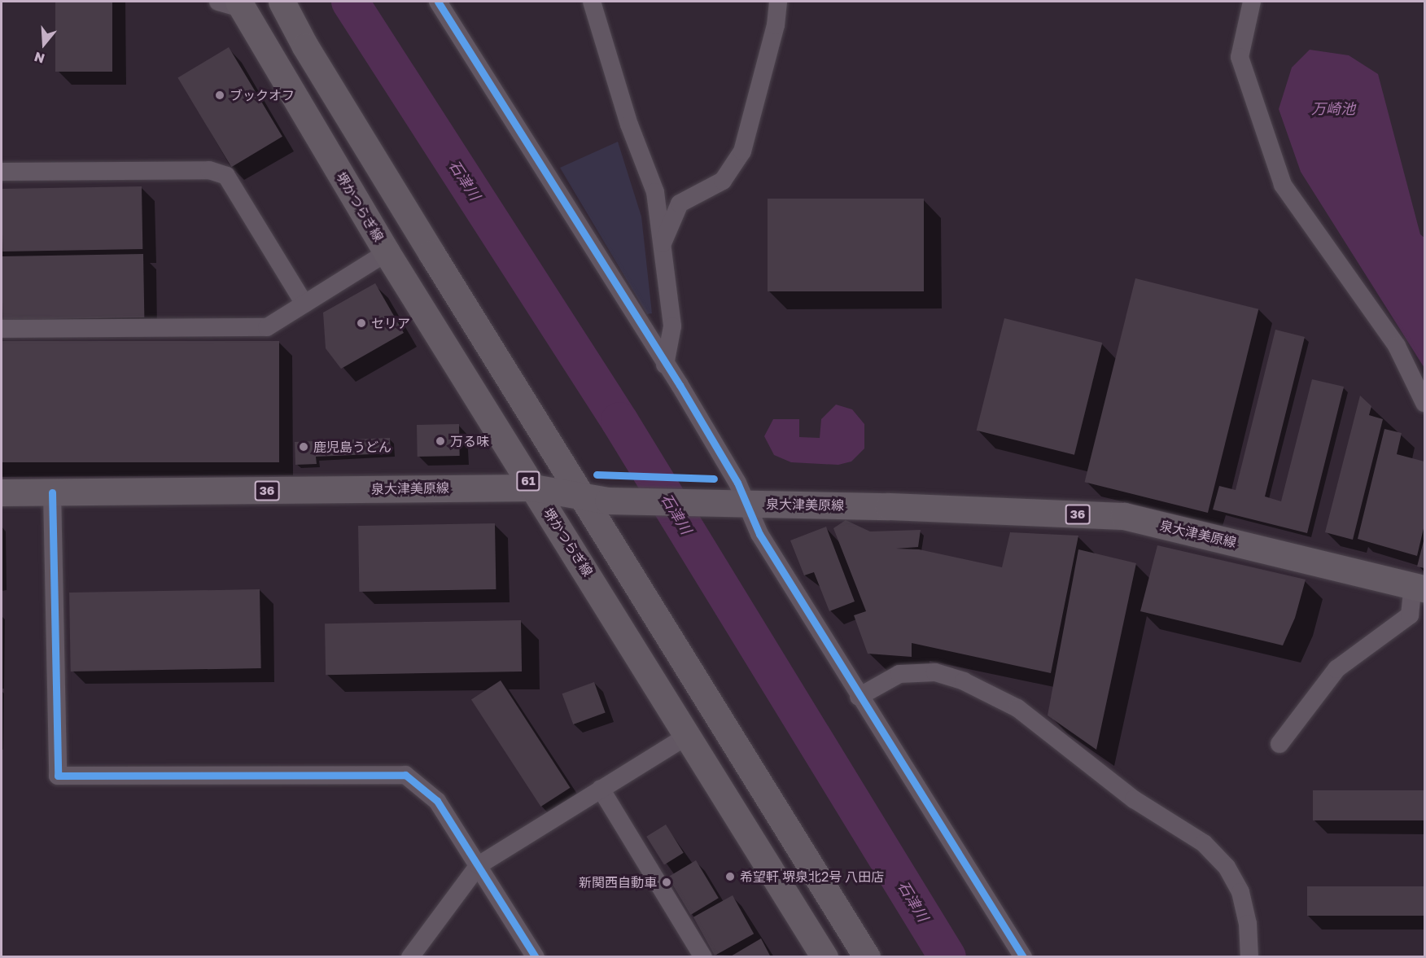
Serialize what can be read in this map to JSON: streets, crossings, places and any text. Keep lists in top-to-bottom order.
{
  "streets": {
    "main road": [
      "堺かつらぎ線",
      "61",
      "泉大津美原線",
      "36"
    ]
  },
  "crossings": [
    ["堺かつらぎ線", "泉大津美原線"]
  ],
  "water": ["万崎池", "石津川"],
  "places": [
    "ブックオフ",
    "セリア",
    "万る味",
    "鹿児島うどん",
    "希望軒 堺泉北2号 八田店",
    "新関西自動車"
  ],
  "north": "bottom"
}
